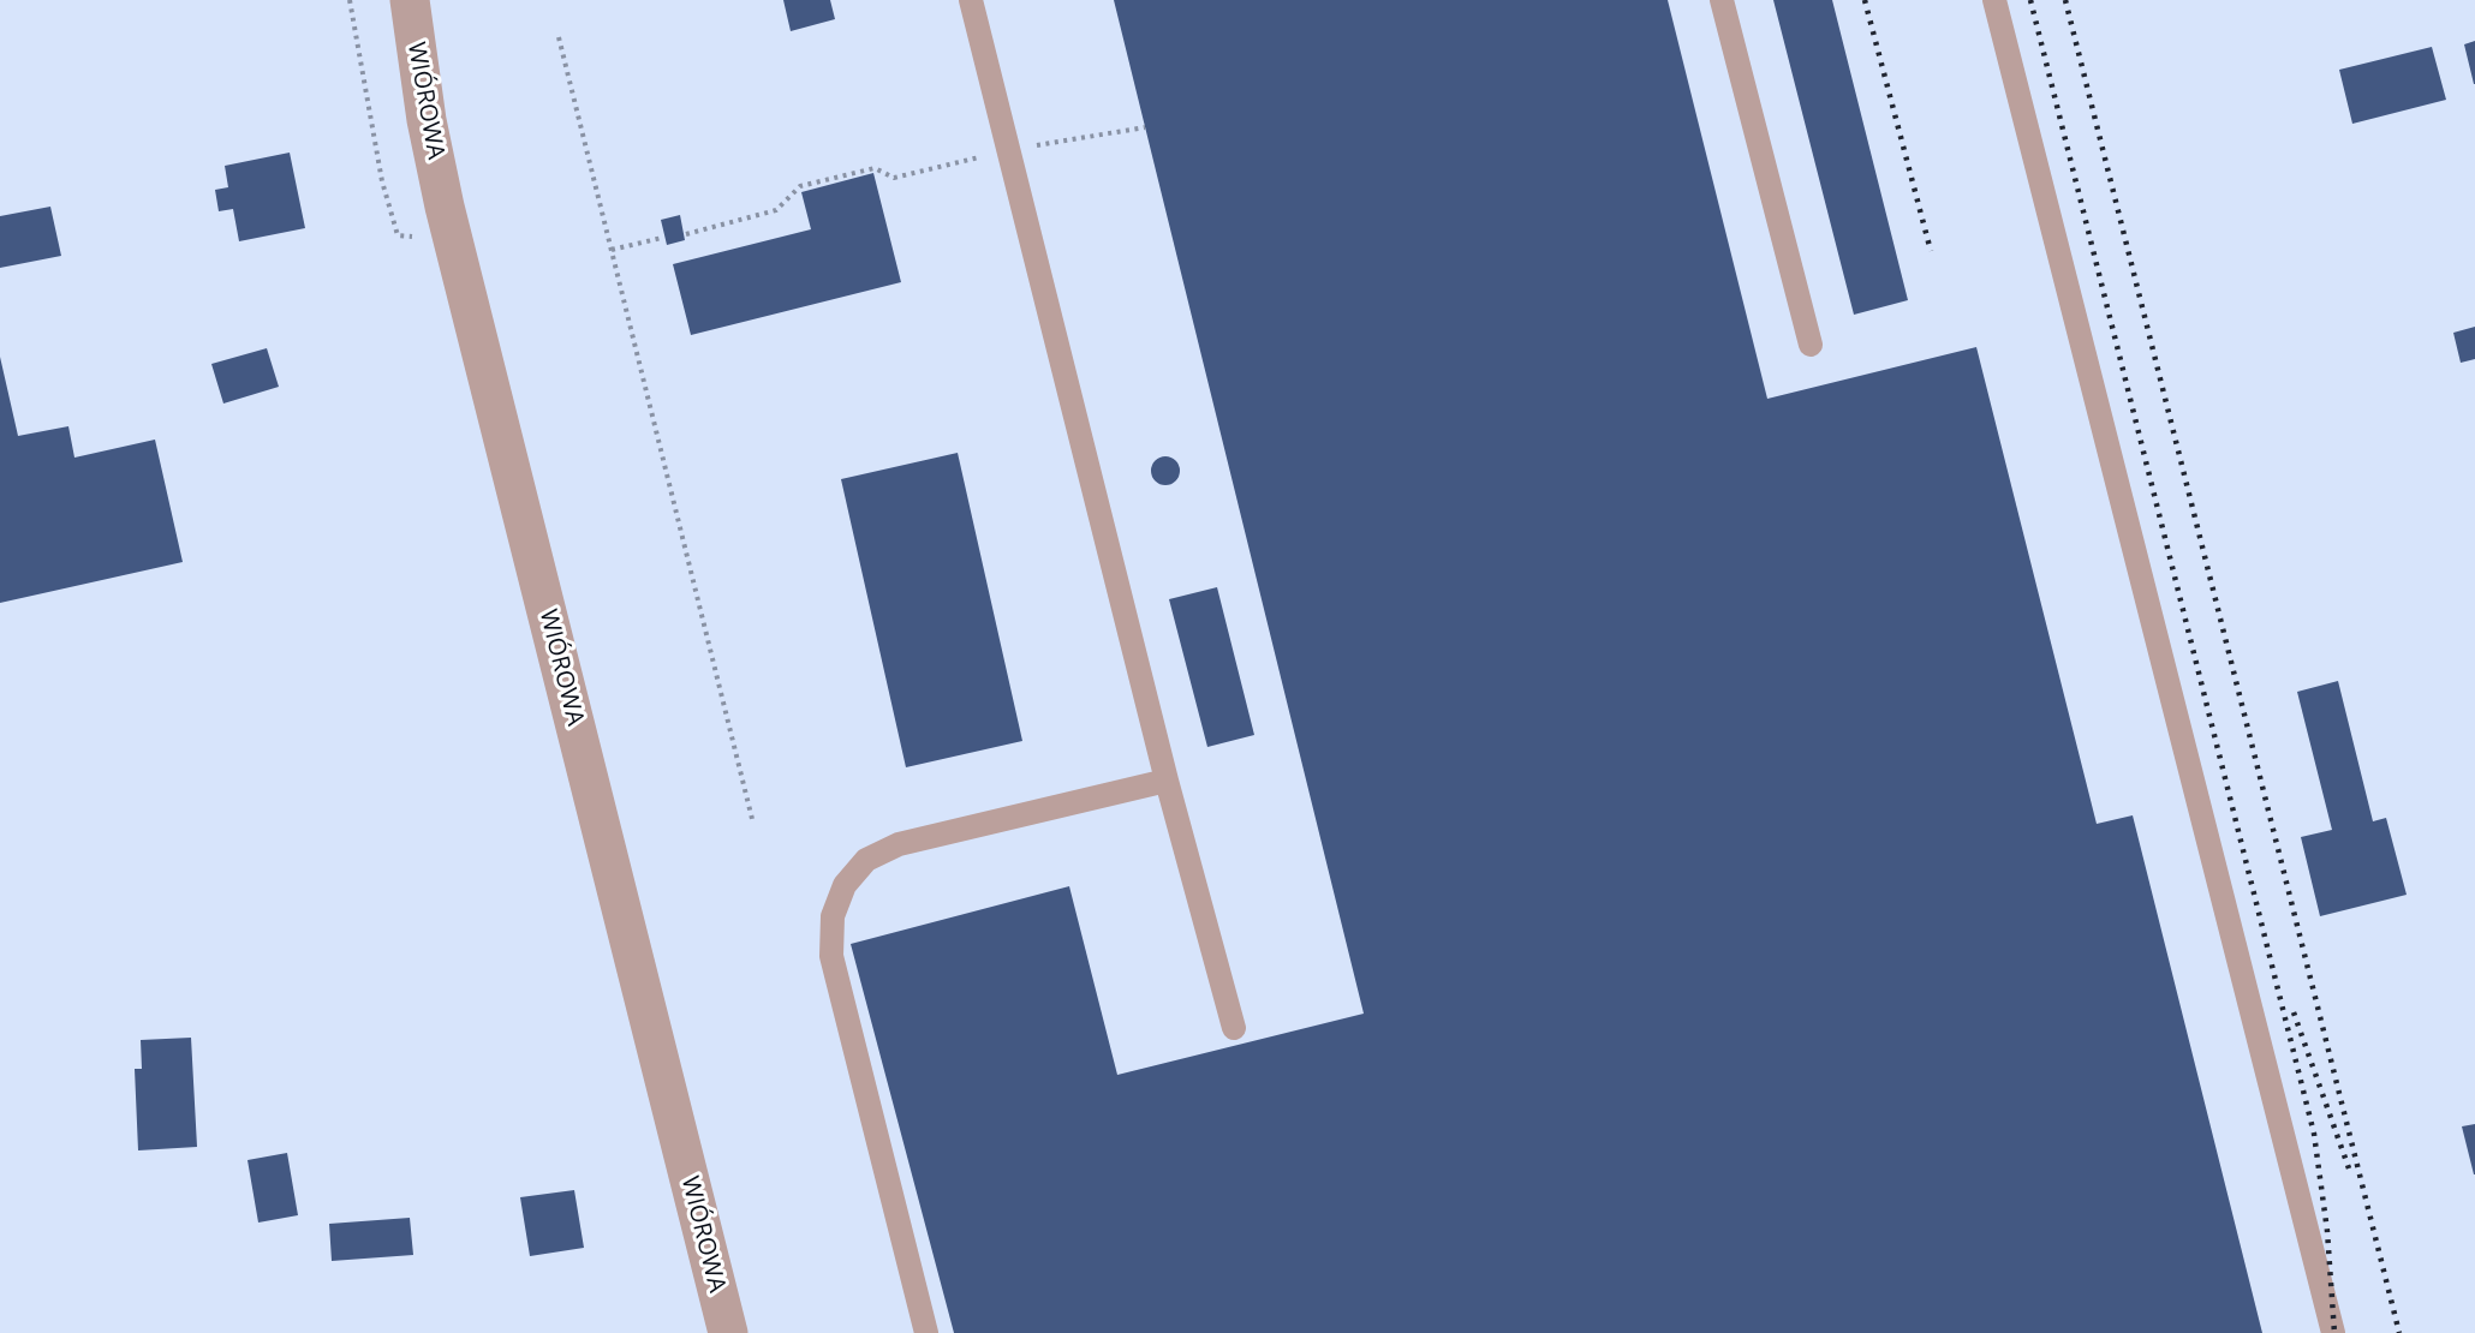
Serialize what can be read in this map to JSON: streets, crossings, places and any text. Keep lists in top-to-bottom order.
{
  "streets": {
    "street": ["WIÓROWA"]
  }
}
